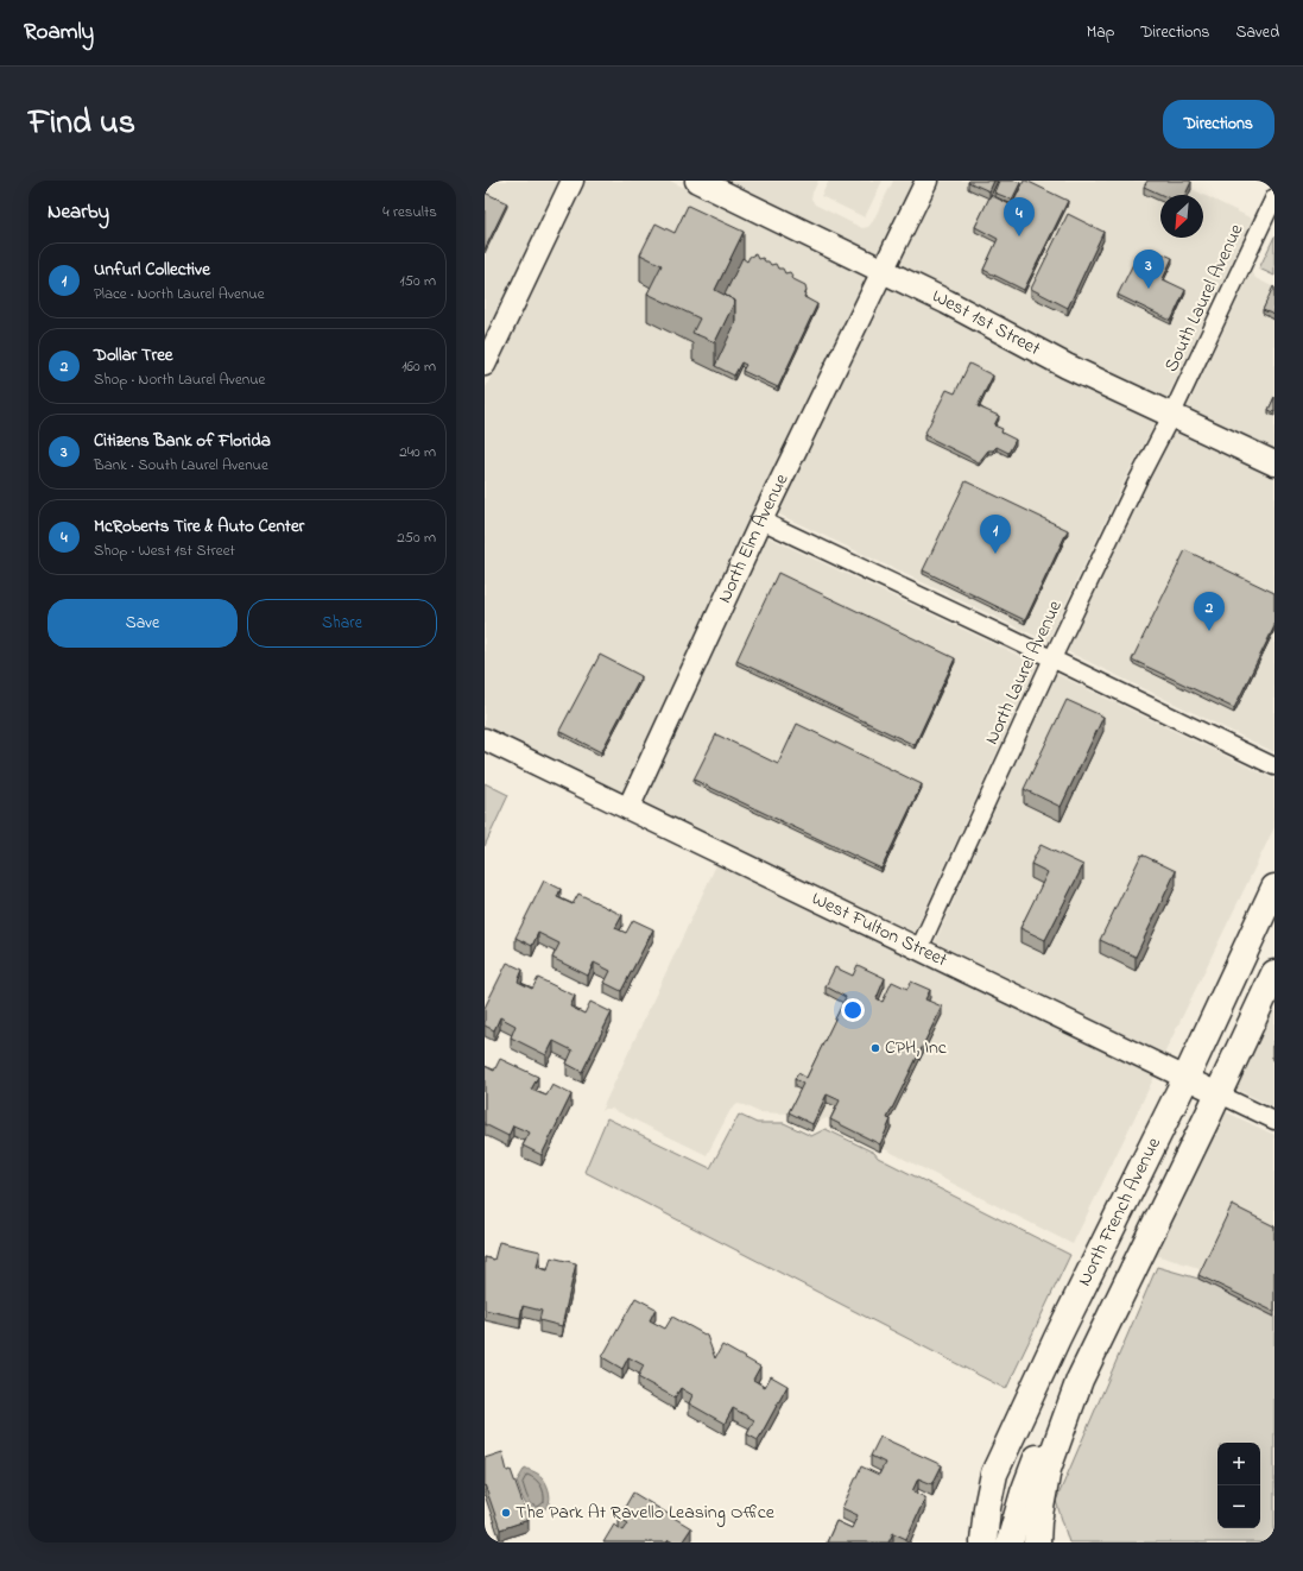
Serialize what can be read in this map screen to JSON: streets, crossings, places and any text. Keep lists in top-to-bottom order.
{
  "streets": {
    "main road": ["West 1st Street", "North French Avenue"],
    "street": [
      "South Laurel Avenue",
      "North Elm Avenue",
      "North Laurel Avenue",
      "West Fulton Street"
    ]
  },
  "crossings": [
    ["South Laurel Avenue", "West 1st Street"],
    ["South Laurel Avenue", "North Laurel Avenue"],
    ["West 1st Street", "North Elm Avenue"],
    ["West 1st Street", "North Laurel Avenue"],
    ["North Elm Avenue", "West Fulton Street"],
    ["North Laurel Avenue", "West Fulton Street"],
    ["West Fulton Street", "North French Avenue"]
  ],
  "places": ["CPH, Inc", "The Park At Ravello Leasing Office"],
  "north": "bottom left",
  "page": {
    "header": "Roamly",
    "nav": ["Map", "Directions", "Saved"],
    "title": "Find us",
    "buttons": [
      "Directions",
      ["Save", "Share"]
    ],
    "heading": ["Nearby", "4 results"],
    "pins": [
      "4",
      "3",
      "1",
      "2"
    ],
    "list": [
      {
        "mark": "1",
        "name": "Unfurl Collective",
        "note": "Place · North Laurel Avenue",
        "value": "150 m"
      },
      {
        "mark": "2",
        "name": "Dollar Tree",
        "note": "Shop · North Laurel Avenue",
        "value": "160 m"
      },
      {
        "mark": "3",
        "name": "Citizens Bank of Florida",
        "note": "Bank · South Laurel Avenue",
        "value": "240 m"
      },
      {
        "mark": "4",
        "name": "McRoberts Tire & Auto Center",
        "note": "Shop · West 1st Street",
        "value": "250 m"
      }
    ],
    "map_buttons": ["+", "−"]
  }
}
